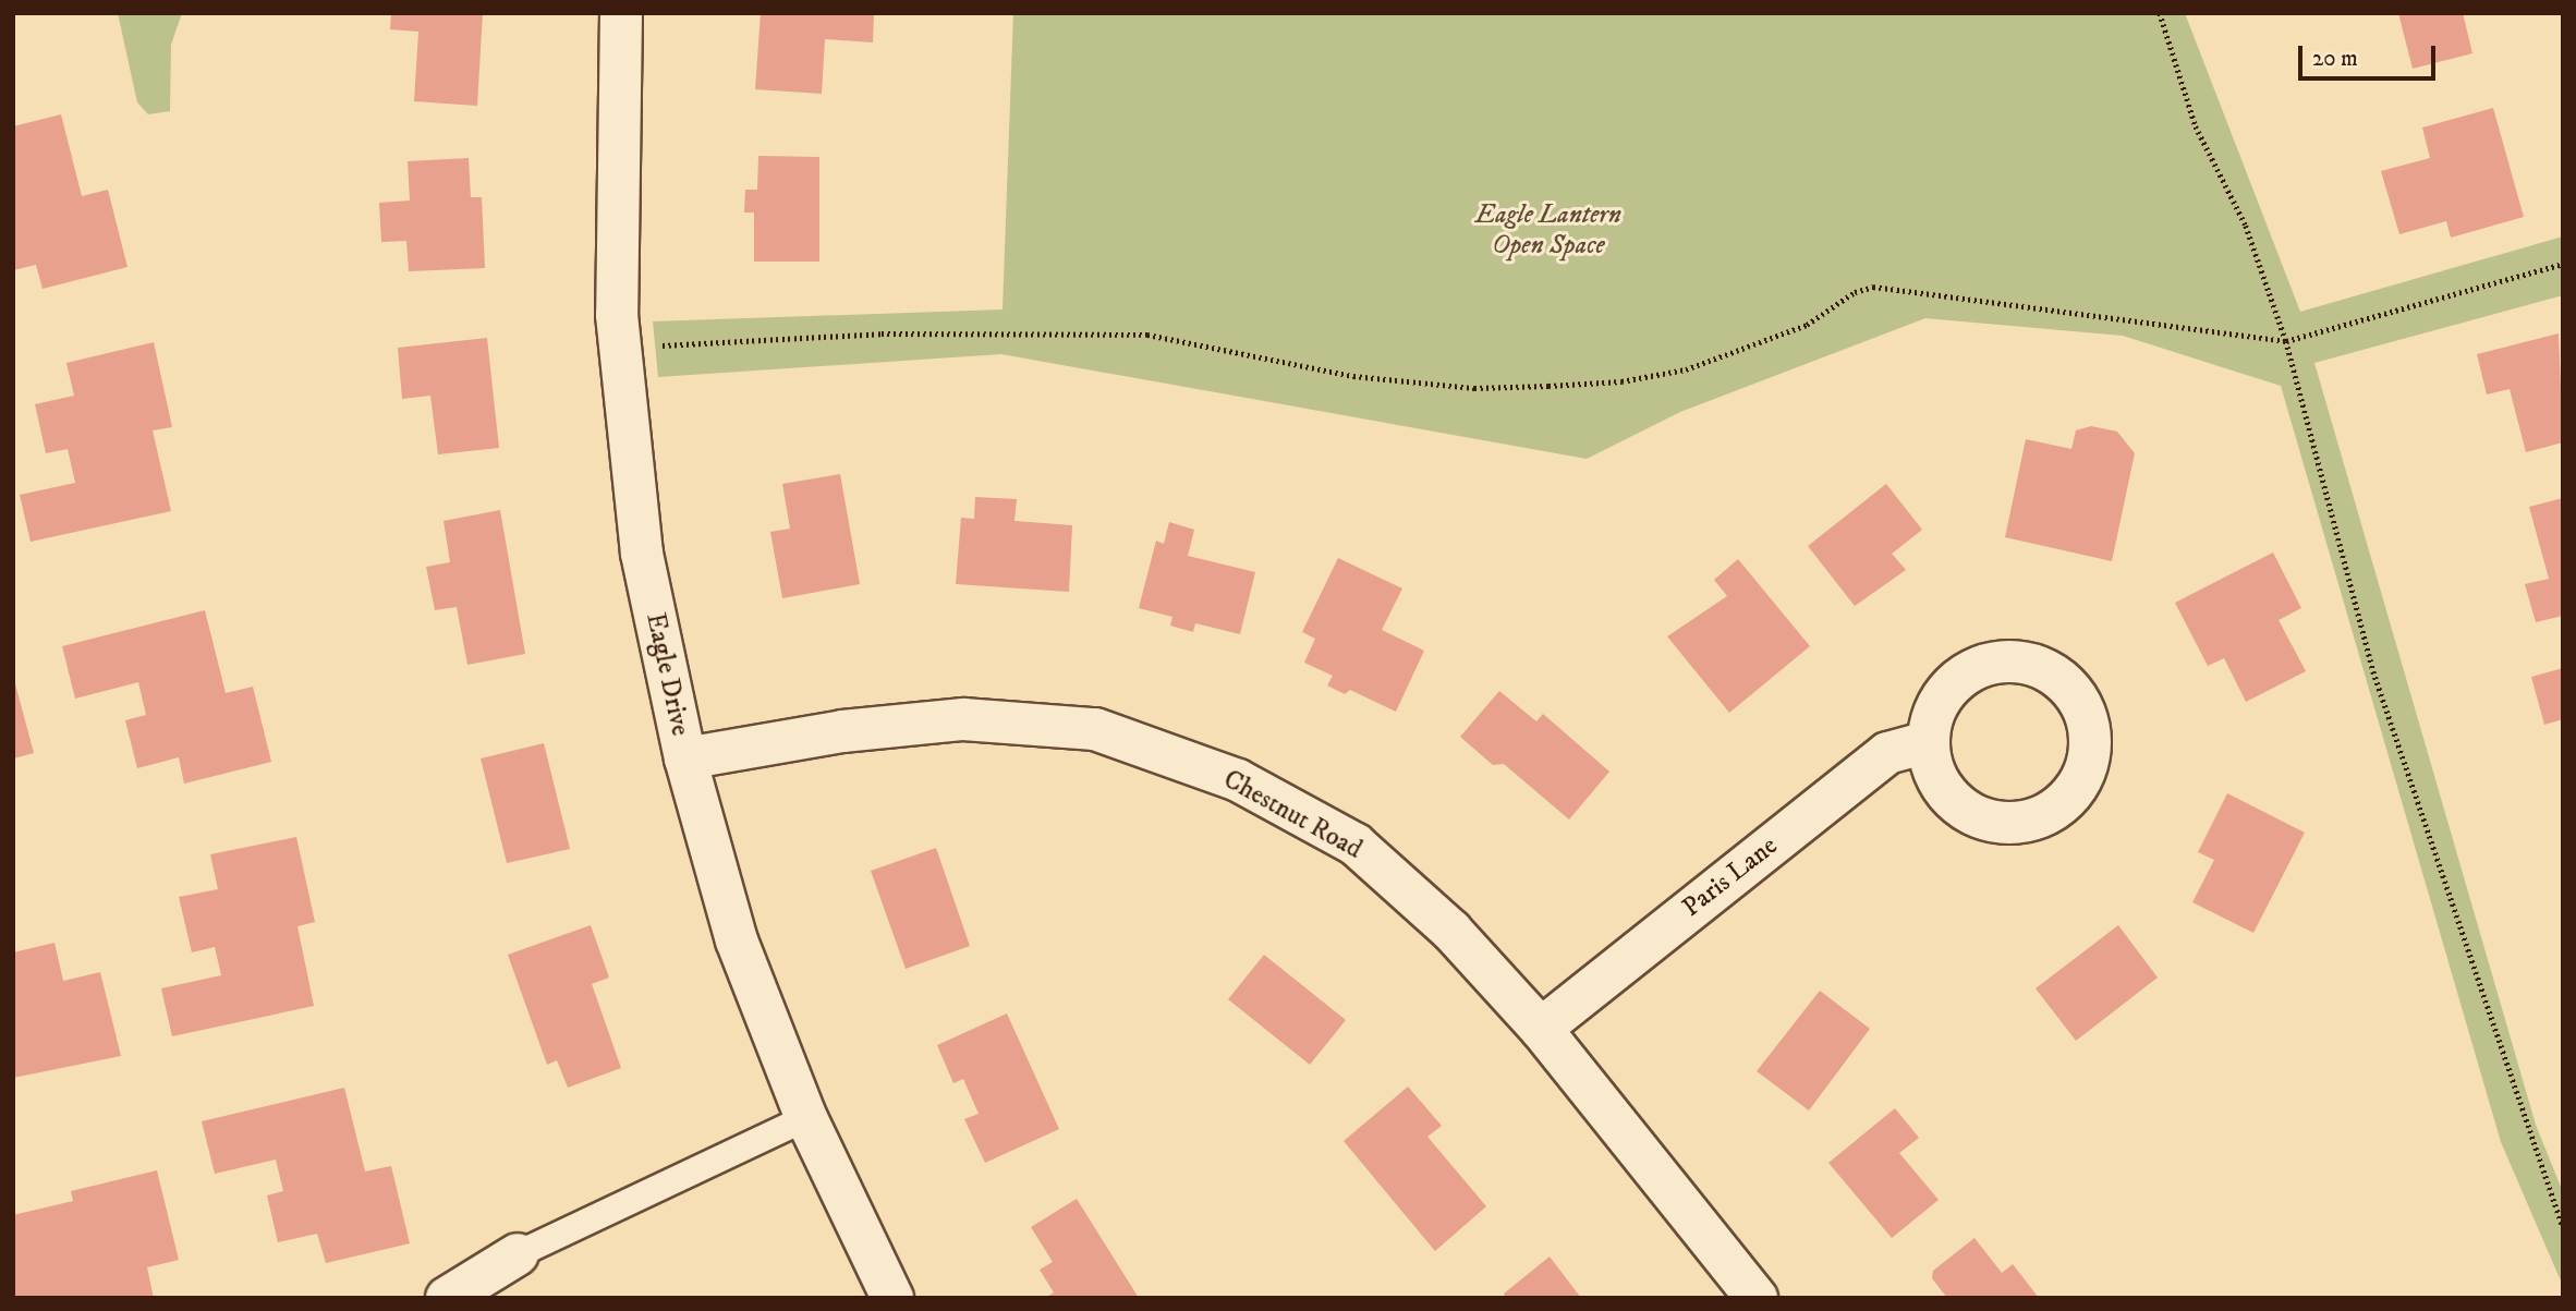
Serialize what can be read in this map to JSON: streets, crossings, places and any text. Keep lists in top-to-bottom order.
{
  "streets": {
    "street": ["Eagle Drive", "Chestnut Road", "Paris Lane"]
  },
  "crossings": [
    ["Eagle Drive", "Chestnut Road"],
    ["Chestnut Road", "Paris Lane"]
  ],
  "parks": ["Eagle Lantern Open Space"],
  "scale_bar": "20 m"
}
